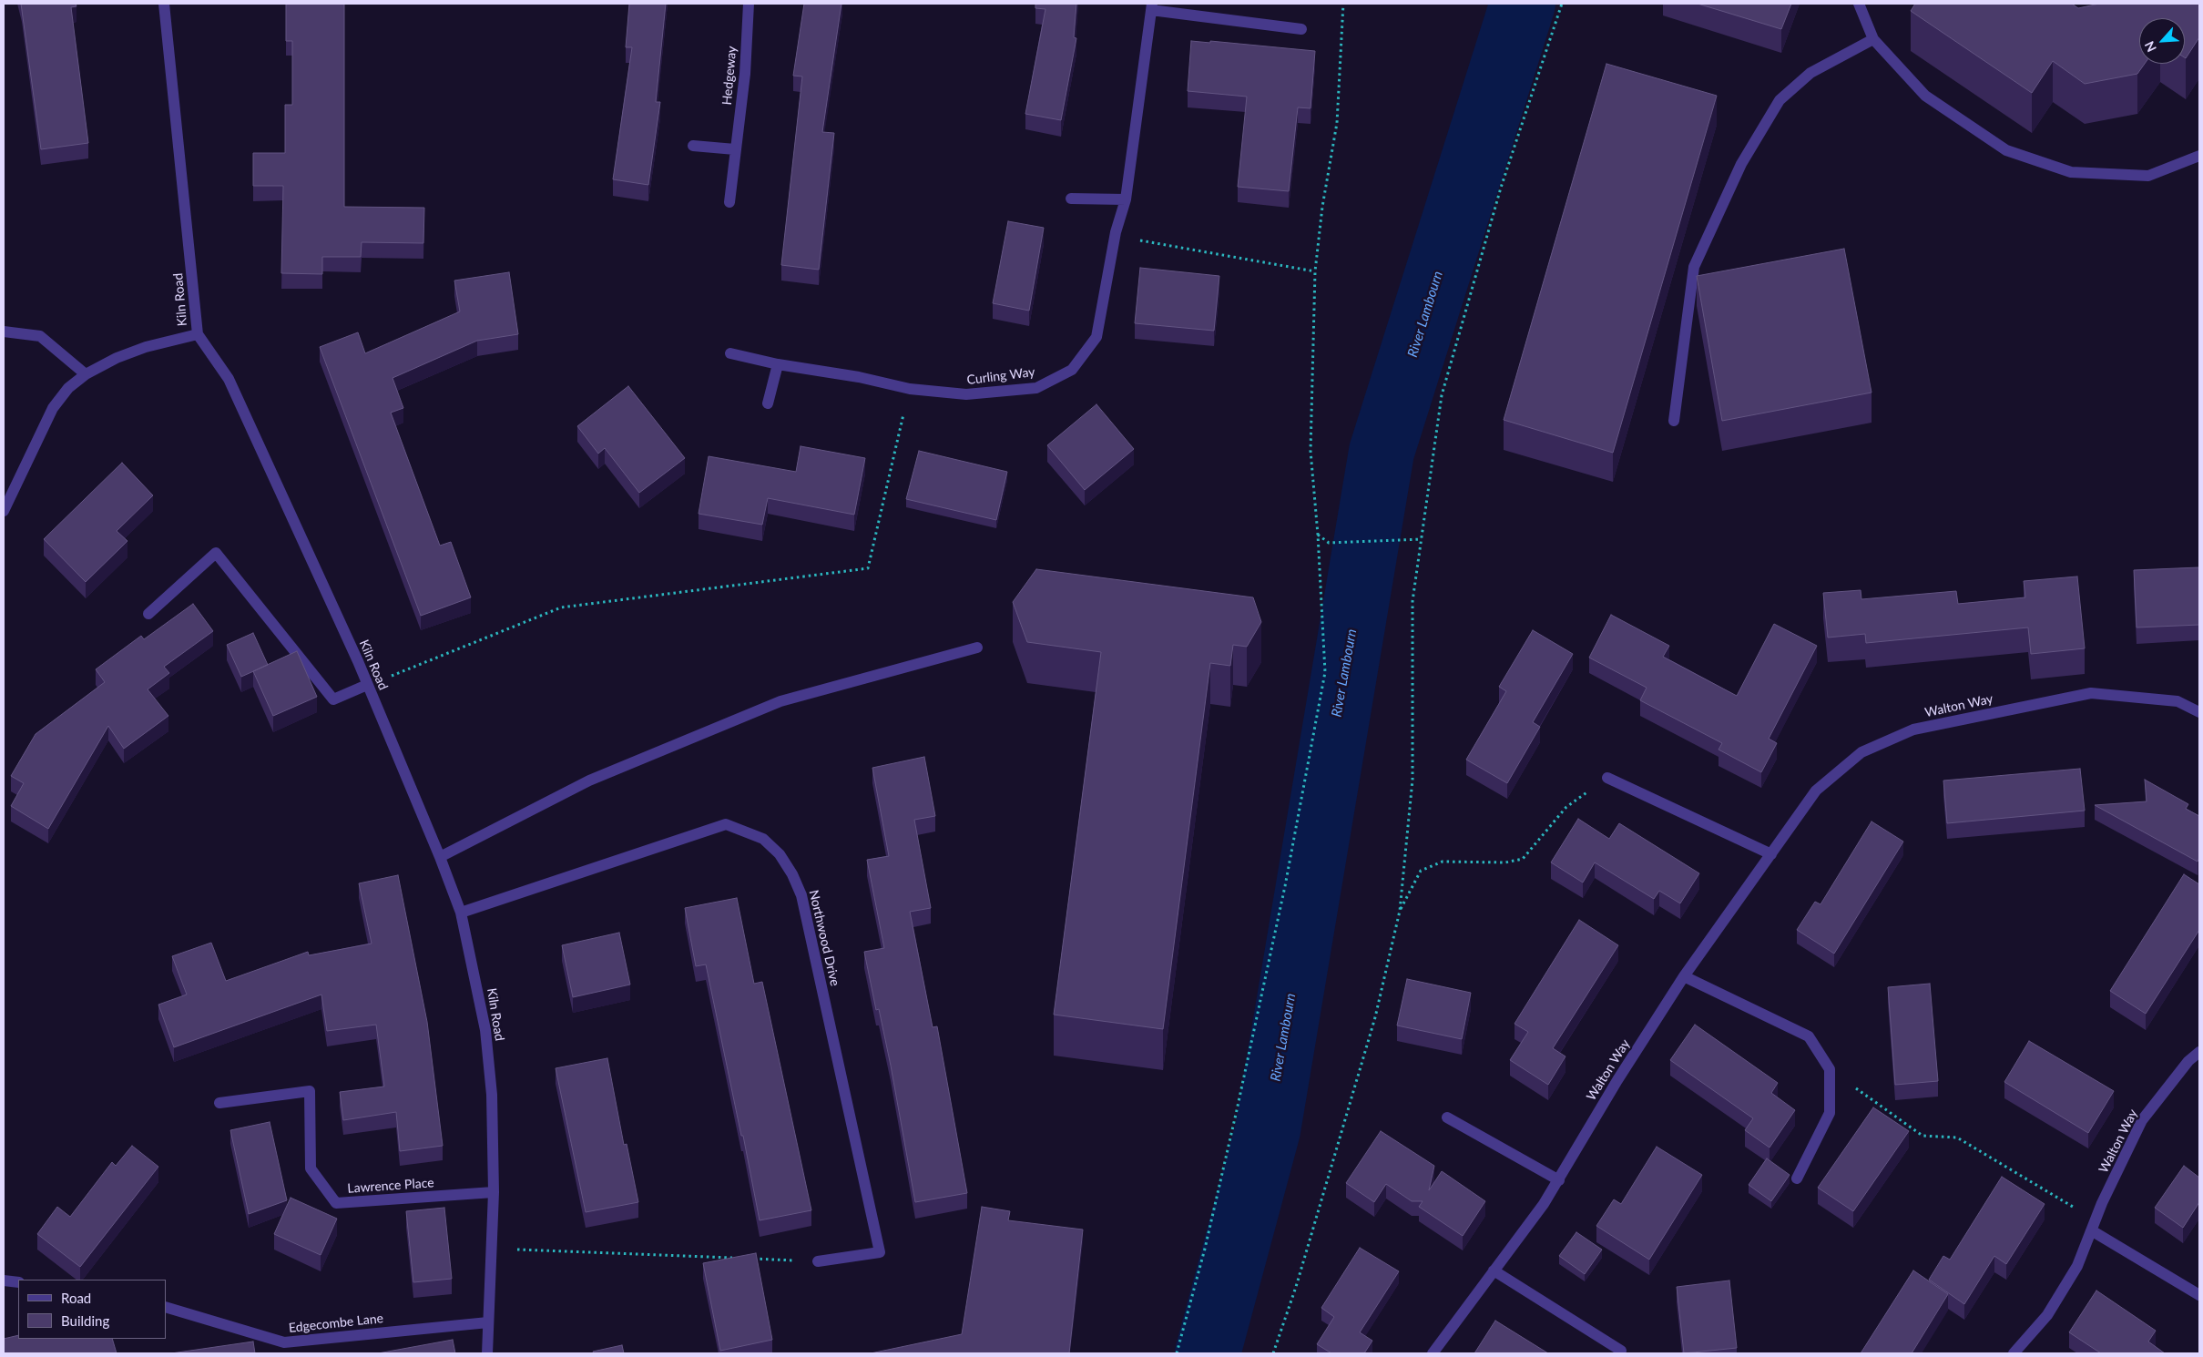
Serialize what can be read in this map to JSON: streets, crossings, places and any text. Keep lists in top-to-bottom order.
{
  "streets": {
    "street": [
      "Hedgeway",
      "Kiln Road",
      "Curling Way",
      "Walton Way",
      "Northwood Drive",
      "Lawrence Place",
      "Edgecombe Lane"
    ]
  },
  "crossings": [
    ["Kiln Road", "Northwood Drive"],
    ["Kiln Road", "Lawrence Place"],
    ["Kiln Road", "Edgecombe Lane"]
  ],
  "water": ["River Lambourn"],
  "legend": ["Road", "Building"],
  "north": "bottom left"
}
